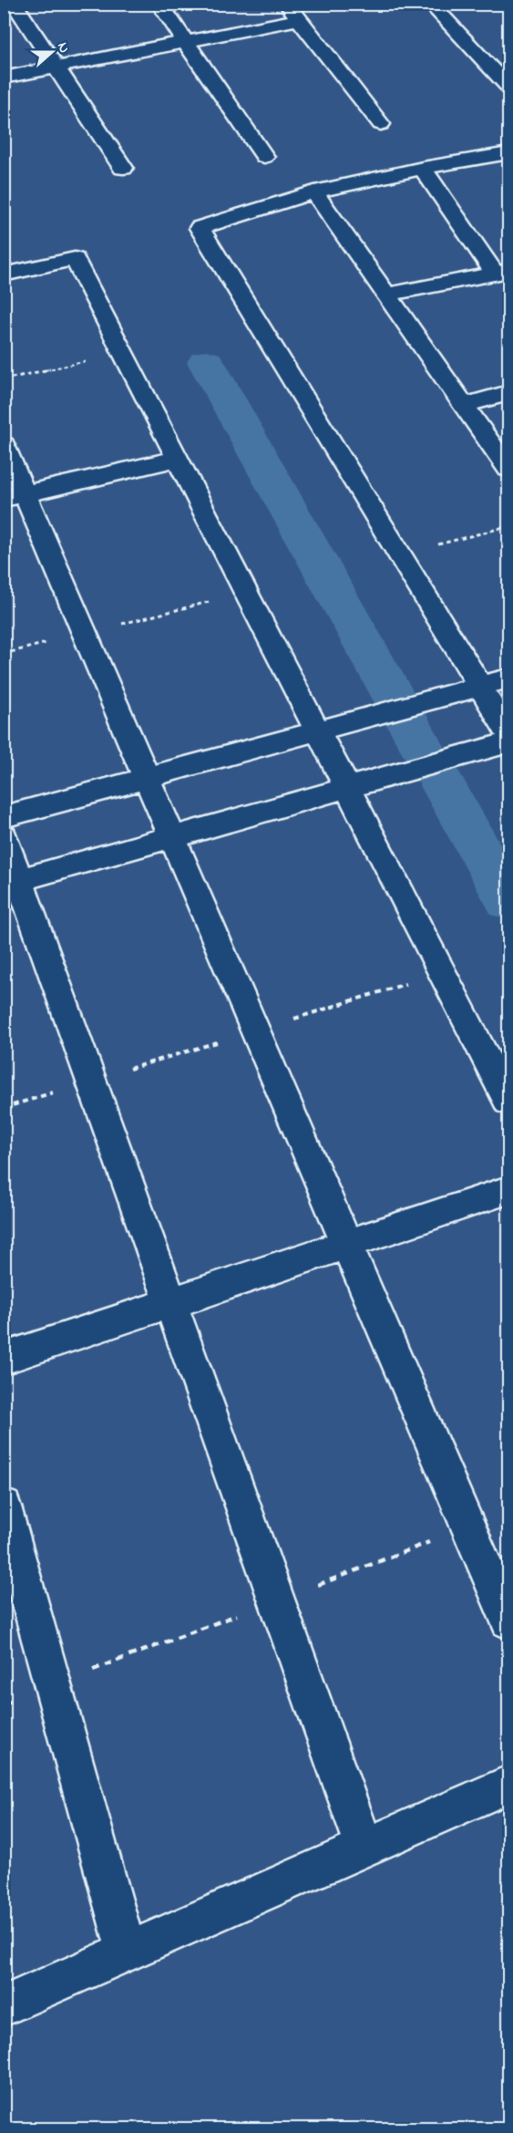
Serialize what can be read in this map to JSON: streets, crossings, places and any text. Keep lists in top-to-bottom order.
{
  "north": "right"
}
